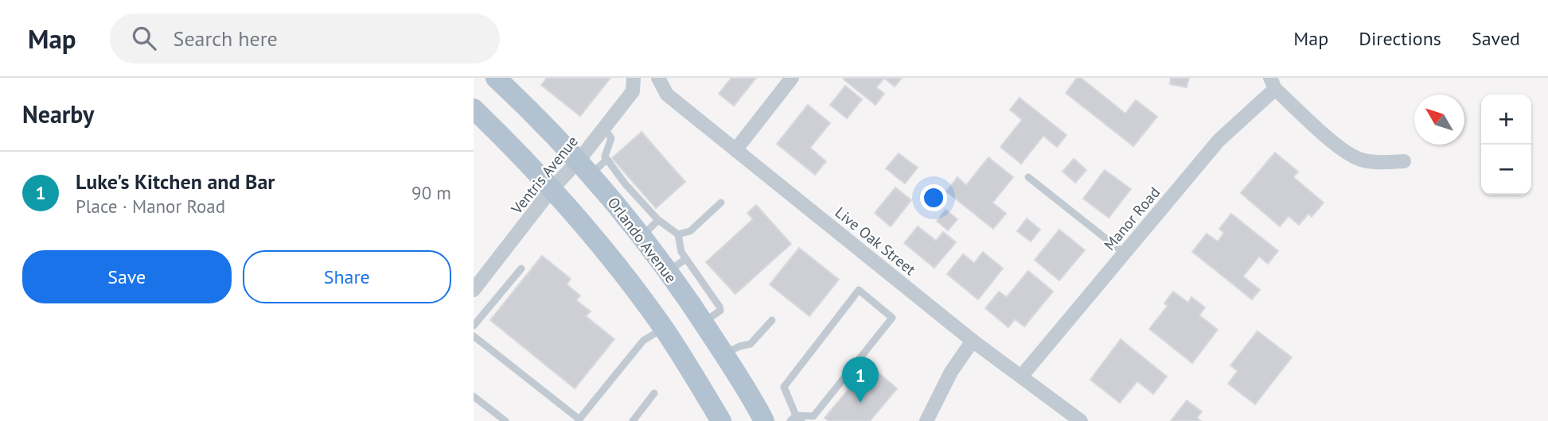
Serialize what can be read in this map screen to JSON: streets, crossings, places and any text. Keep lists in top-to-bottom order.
{
  "streets": {
    "main road": ["Orlando Avenue"],
    "street": ["Ventris Avenue", "Manor Road", "Live Oak Street"]
  },
  "crossings": [
    ["Ventris Avenue", "Orlando Avenue"],
    ["Manor Road", "Live Oak Street"]
  ],
  "north": "top left",
  "page": {
    "header": "Map",
    "search": "Search here",
    "nav": ["Map", "Directions", "Saved"],
    "heading": "Nearby",
    "map_buttons": ["+", "−"],
    "list": [
      {
        "mark": "1",
        "name": "Luke's Kitchen and Bar",
        "note": "Place · Manor Road",
        "value": "90 m"
      }
    ],
    "buttons": ["Save", "Share"],
    "pins": "1"
  }
}
